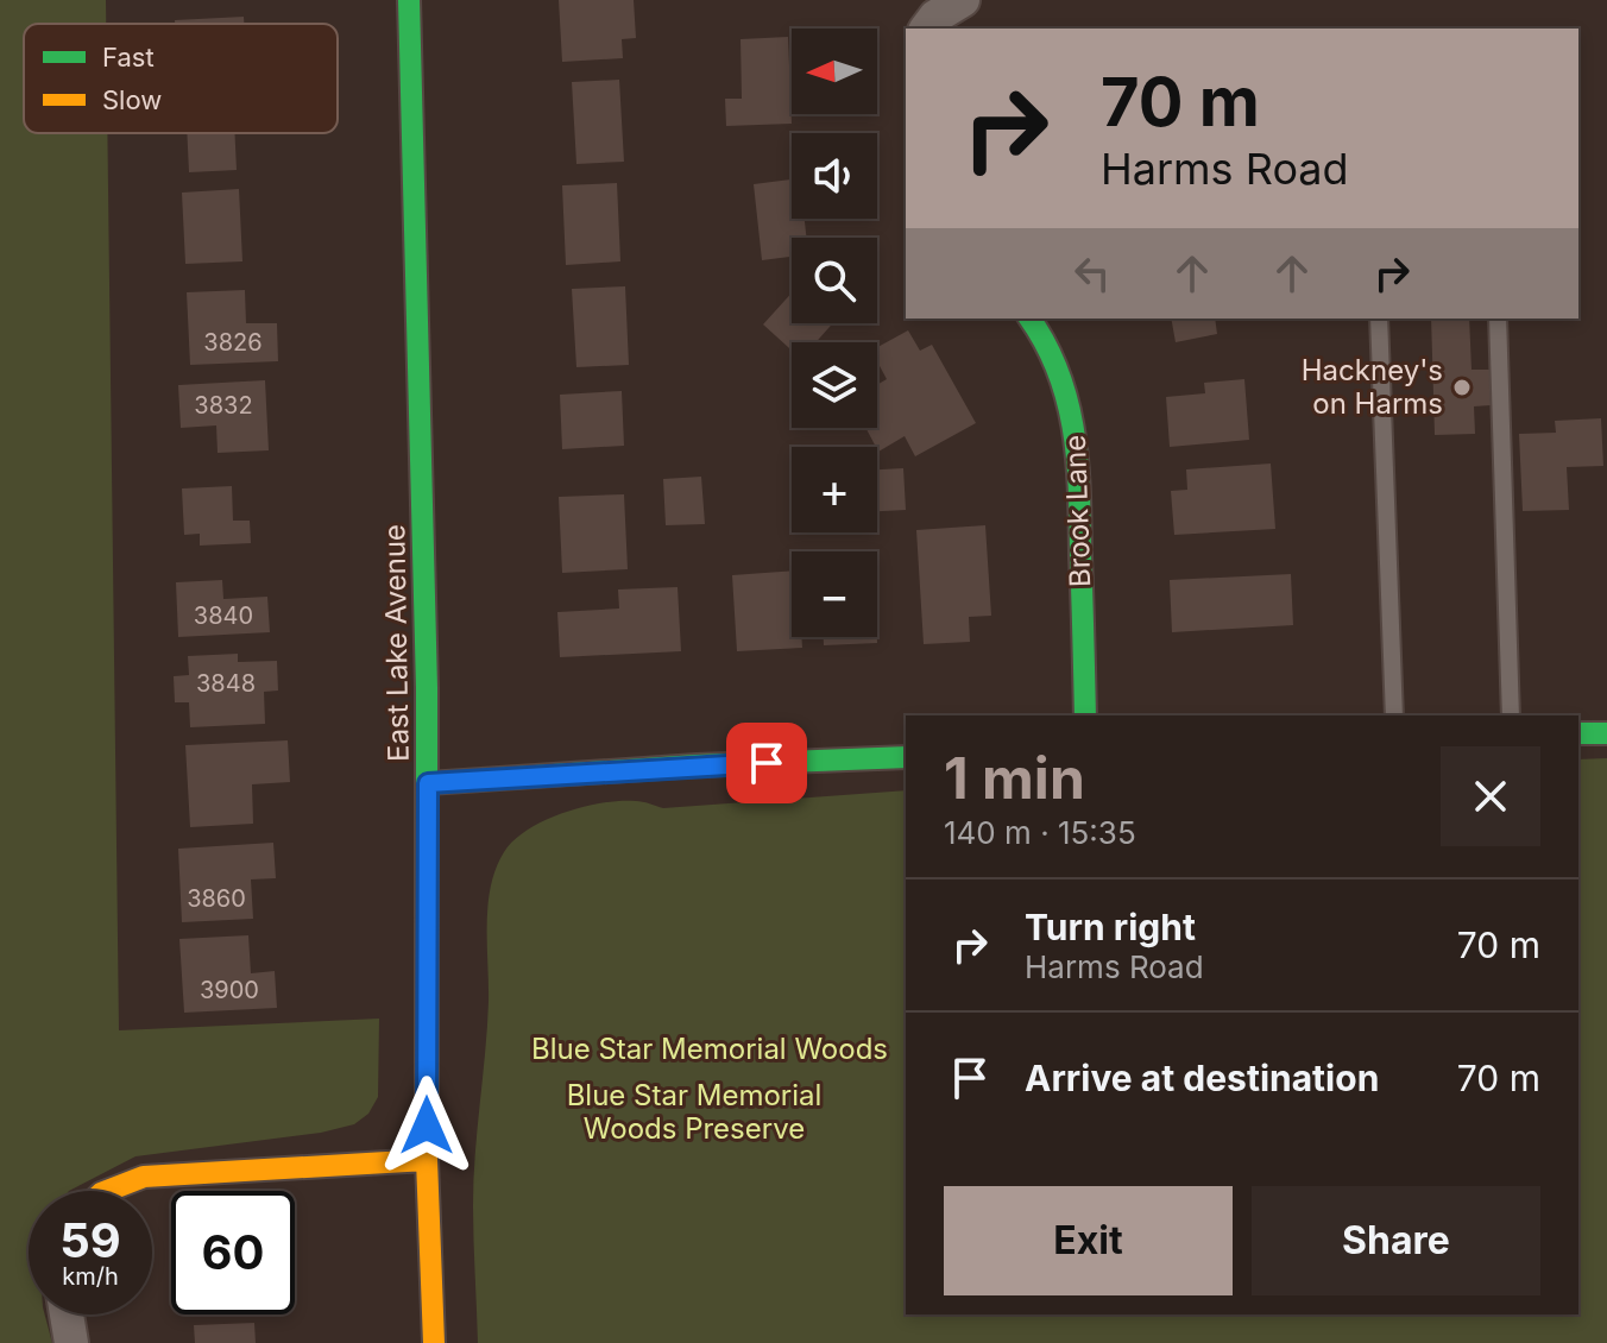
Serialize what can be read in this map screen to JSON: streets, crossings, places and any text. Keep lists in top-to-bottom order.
{
  "streets": {
    "main road": ["Brook Lane", "East Lake Avenue"]
  },
  "parks": ["Blue Star Memorial Woods", "Blue Star Memorial Woods Preserve"],
  "places": ["Hackney's on Harms"],
  "house_numbers": [
    "3826",
    "3832",
    "3840",
    "3848",
    "3860",
    "3900"
  ],
  "legend": ["Fast", "Slow"],
  "north": "left",
  "page": {
    "map_buttons": ["+", "−"],
    "turn": ["70 m", "Harms Road"],
    "heading": ["1 min", "140 m · 15:35"],
    "list": [
      {
        "name": "Turn right",
        "note": "Harms Road",
        "value": "70 m"
      },
      {
        "name": "Arrive at destination",
        "value": "70 m"
      }
    ],
    "buttons": ["Exit", "Share"],
    "speed": "59 km/h",
    "limit": "60"
  }
}
